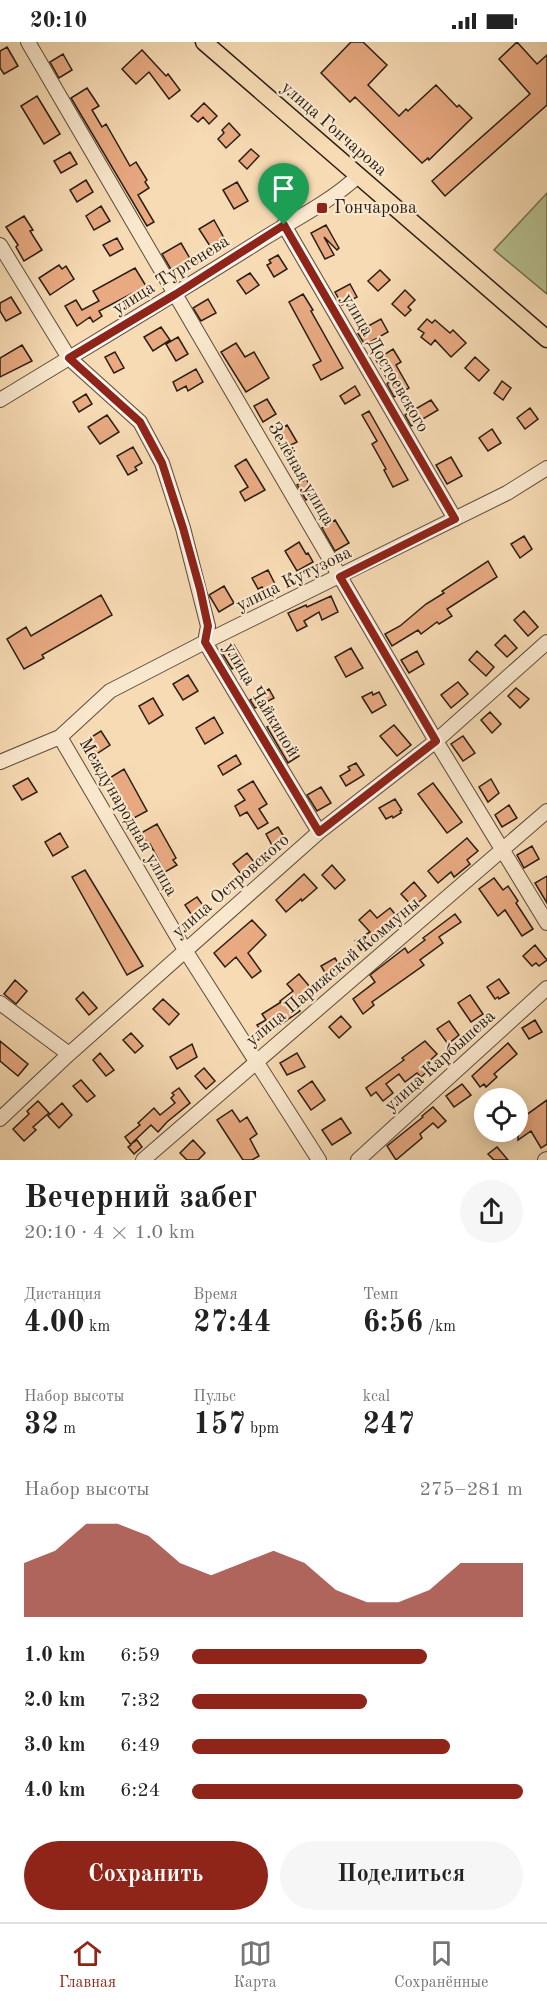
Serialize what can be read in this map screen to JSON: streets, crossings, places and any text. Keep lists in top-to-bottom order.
{
  "streets": {
    "main road": ["улица Гончарова"],
    "street": [
      "улица Тургенева",
      "улица Достоевского",
      "Зелёная улица",
      "улица Кутузова",
      "улица Чайкиной",
      "Международная улица",
      "улица Островского",
      "улица Парижской Коммуны",
      "улица Карбышева"
    ]
  },
  "crossings": [
    ["улица Гончарова", "улица Тургенева"],
    ["улица Тургенева", "улица Достоевского"],
    ["улица Тургенева", "Зелёная улица"],
    ["улица Тургенева", "улица Чайкиной"],
    ["улица Достоевского", "улица Кутузова"],
    ["Зелёная улица", "улица Кутузова"],
    ["Зелёная улица", "улица Островского"],
    ["Зелёная улица", "улица Парижской Коммуны"],
    ["улица Кутузова", "улица Чайкиной"],
    ["улица Кутузова", "Международная улица"],
    ["улица Чайкиной", "улица Островского"],
    ["Международная улица", "улица Островского"],
    ["Международная улица", "улица Парижской Коммуны"]
  ],
  "places": {
    "transit": ["Гончарова"]
  },
  "page": {
    "status": "20:10",
    "heading": ["Вечерний забег", "20:10 · 4 × 1.0 km"],
    "stats": [
      ["Дистанция", "4.00 km"],
      ["Время", "27:44"],
      ["Темп", "6:56 /km"],
      ["Набор высоты", "32 m"],
      ["Пульс", "157 bpm"],
      ["kcal", "247"]
    ],
    "chart": ["Набор высоты", "275–281 m"],
    "list": [
      {
        "name": "1.0 km",
        "note": "6:59"
      },
      {
        "name": "2.0 km",
        "note": "7:32"
      },
      {
        "name": "3.0 km",
        "note": "6:49"
      },
      {
        "name": "4.0 km",
        "note": "6:24"
      }
    ],
    "buttons": ["Сохранить", "Поделиться"],
    "tabs": ["Главная", "Карта", "Сохранённые"]
  }
}
